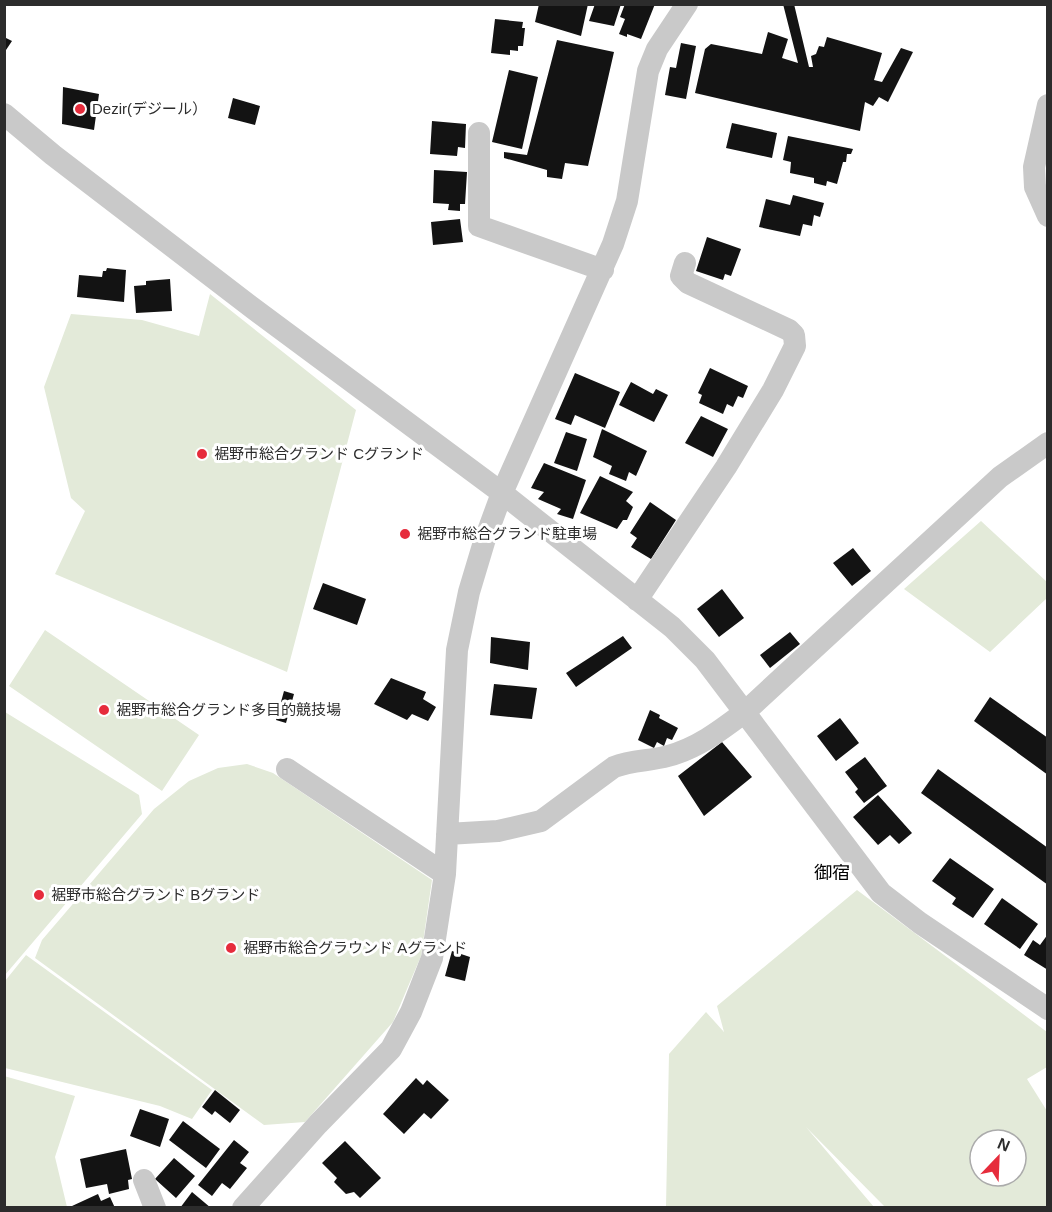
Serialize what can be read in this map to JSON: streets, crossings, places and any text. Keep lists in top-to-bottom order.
{
  "districts": ["御宿"],
  "places": [
    "Dezir(デジール）",
    "裾野市総合グランド Cグランド",
    "裾野市総合グランド駐車場",
    "裾野市総合グランド多目的競技場",
    "裾野市総合グランド Bグランド",
    "裾野市総合グラウンド Aグランド"
  ],
  "north": "top right"
}
